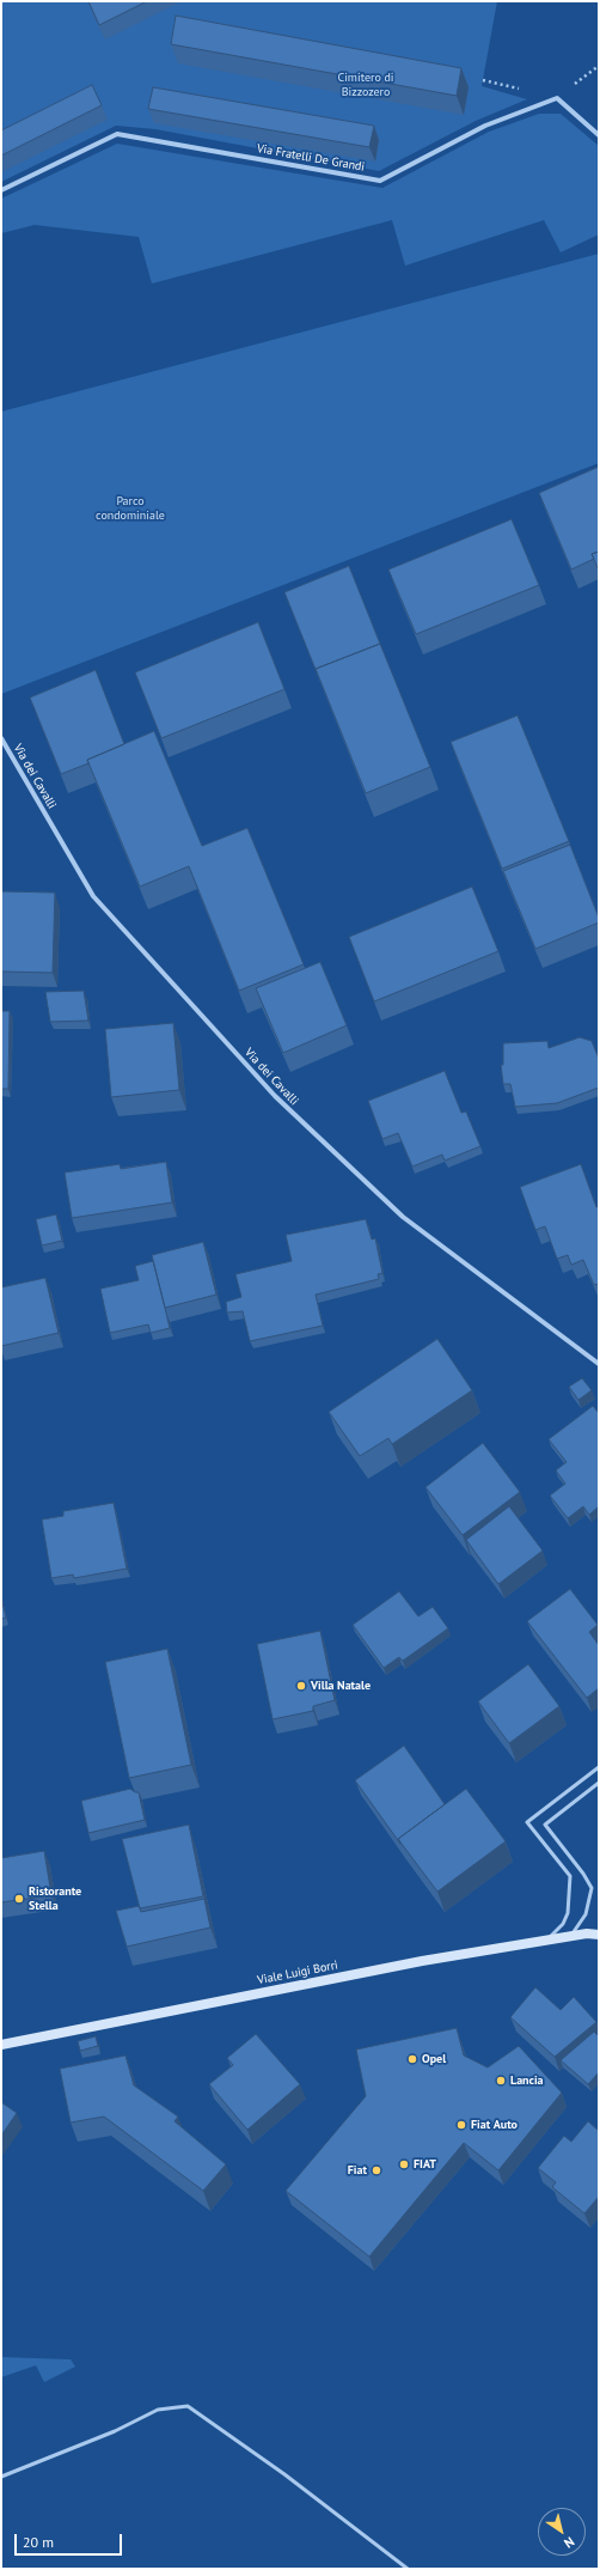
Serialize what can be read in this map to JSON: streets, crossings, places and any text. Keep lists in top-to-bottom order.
{
  "streets": {
    "main road": ["Viale Luigi Borri"],
    "street": ["Via Fratelli De Grandi", "Via dei Cavalli"]
  },
  "parks": ["Cimitero di Bizzozero", "Parco condominiale"],
  "places": [
    "Villa Natale",
    "Ristorante Stella",
    "Opel",
    "Lancia",
    "Fiat Auto",
    "FIAT",
    "Fiat"
  ],
  "scale_bar": "20 m",
  "north": "bottom right"
}
